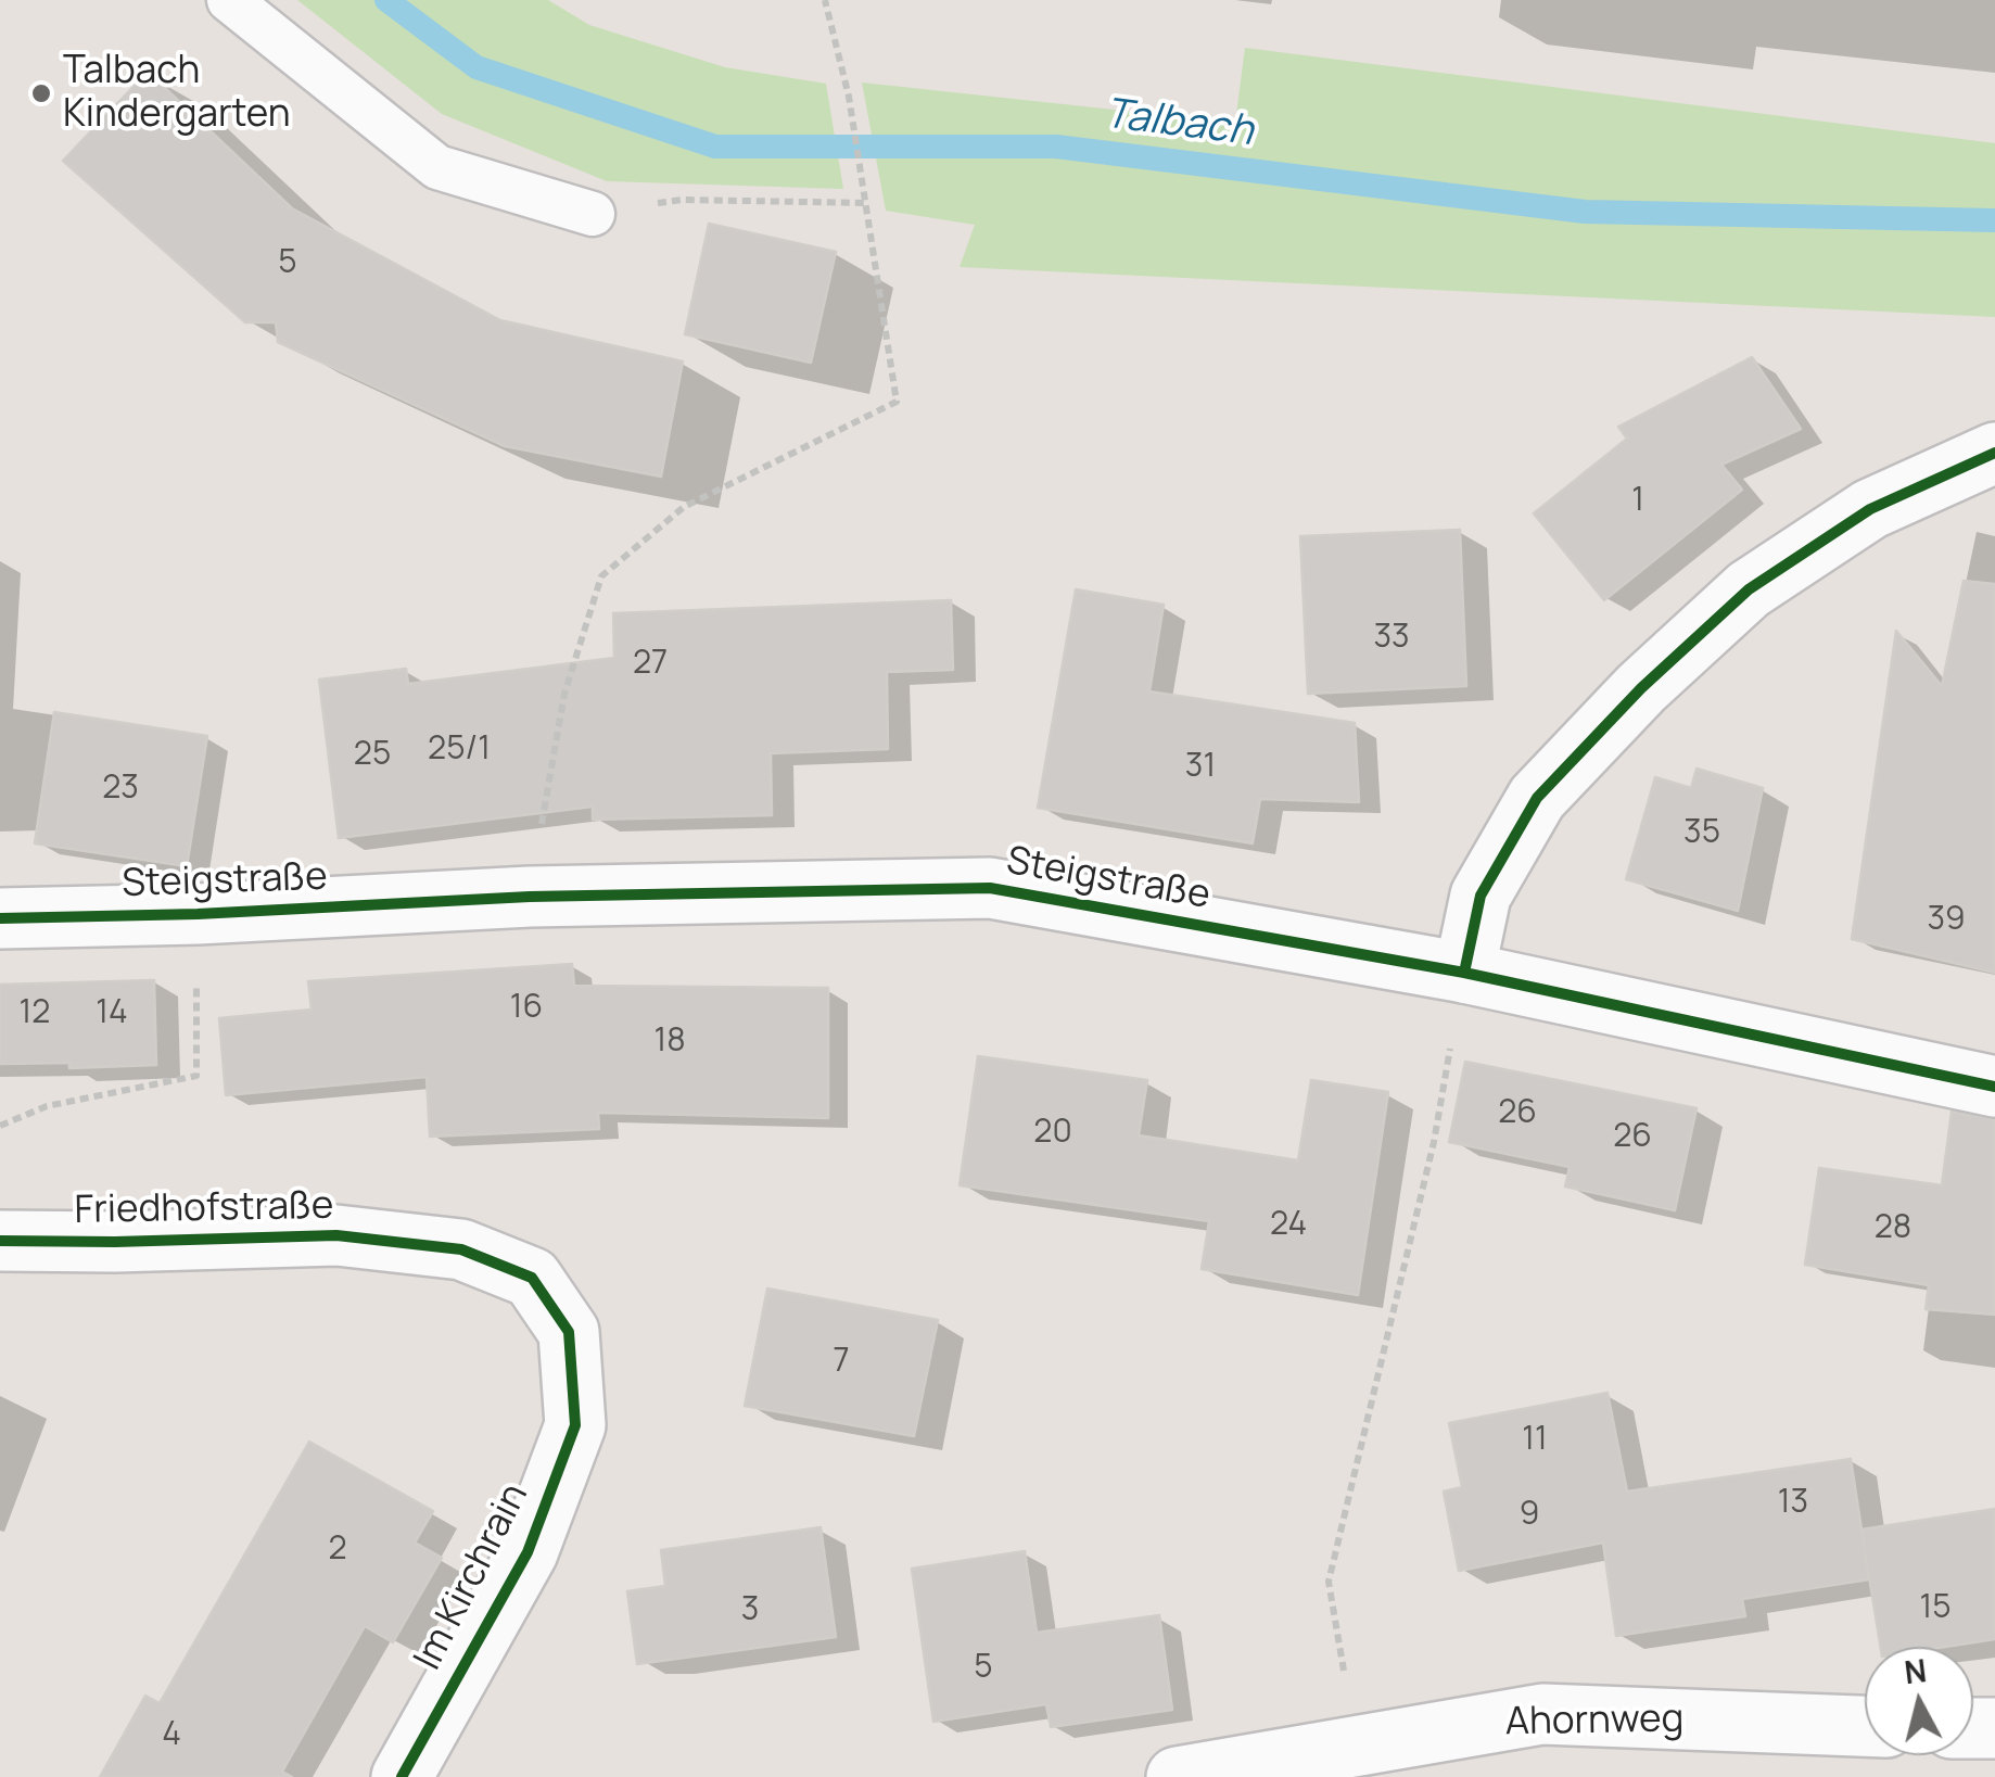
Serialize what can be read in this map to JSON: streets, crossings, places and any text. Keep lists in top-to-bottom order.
{
  "streets": {
    "street": [
      "Steigstraße",
      "Friedhofstraße",
      "Im Kirchrain",
      "Ahornweg"
    ]
  },
  "crossings": [
    ["Friedhofstraße", "Im Kirchrain"]
  ],
  "water": ["Talbach"],
  "places": ["Talbach Kindergarten"],
  "house_numbers": [
    "5",
    "1",
    "33",
    "27",
    "25/1",
    "25",
    "31",
    "23",
    "35",
    "39",
    "16",
    "12",
    "14",
    "18",
    "26",
    "20",
    "26",
    "24",
    "28",
    "7",
    "11",
    "13",
    "9",
    "2",
    "15",
    "3",
    "5",
    "4"
  ],
  "north": "top"
}
